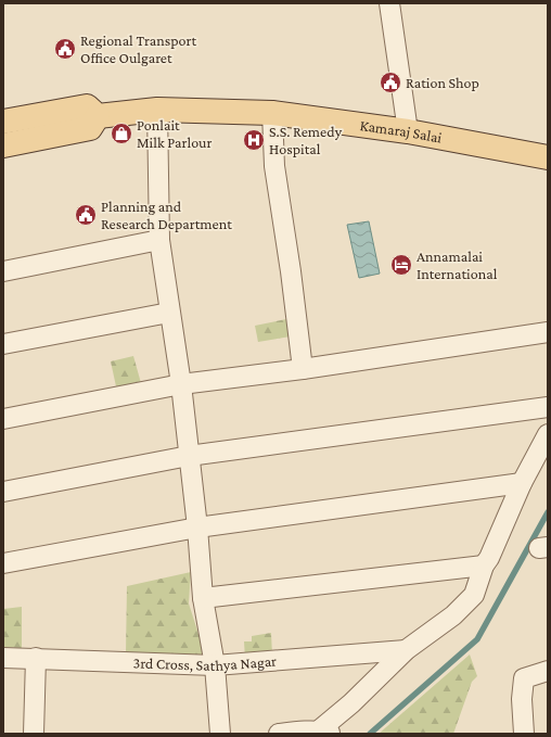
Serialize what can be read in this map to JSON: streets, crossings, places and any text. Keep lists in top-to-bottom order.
{
  "streets": {
    "main road": ["Kamaraj Salai"],
    "street": ["3rd Cross, Sathya Nagar"]
  },
  "places": {
    "public building": ["Regional Transport Office Oulgaret", "Ration Shop", "Planning and Research Department"],
    "shop": ["Ponlait Milk Parlour"],
    "hospital": ["S.S. Remedy Hospital"],
    "hotel": ["Annamalai International"]
  }
}
